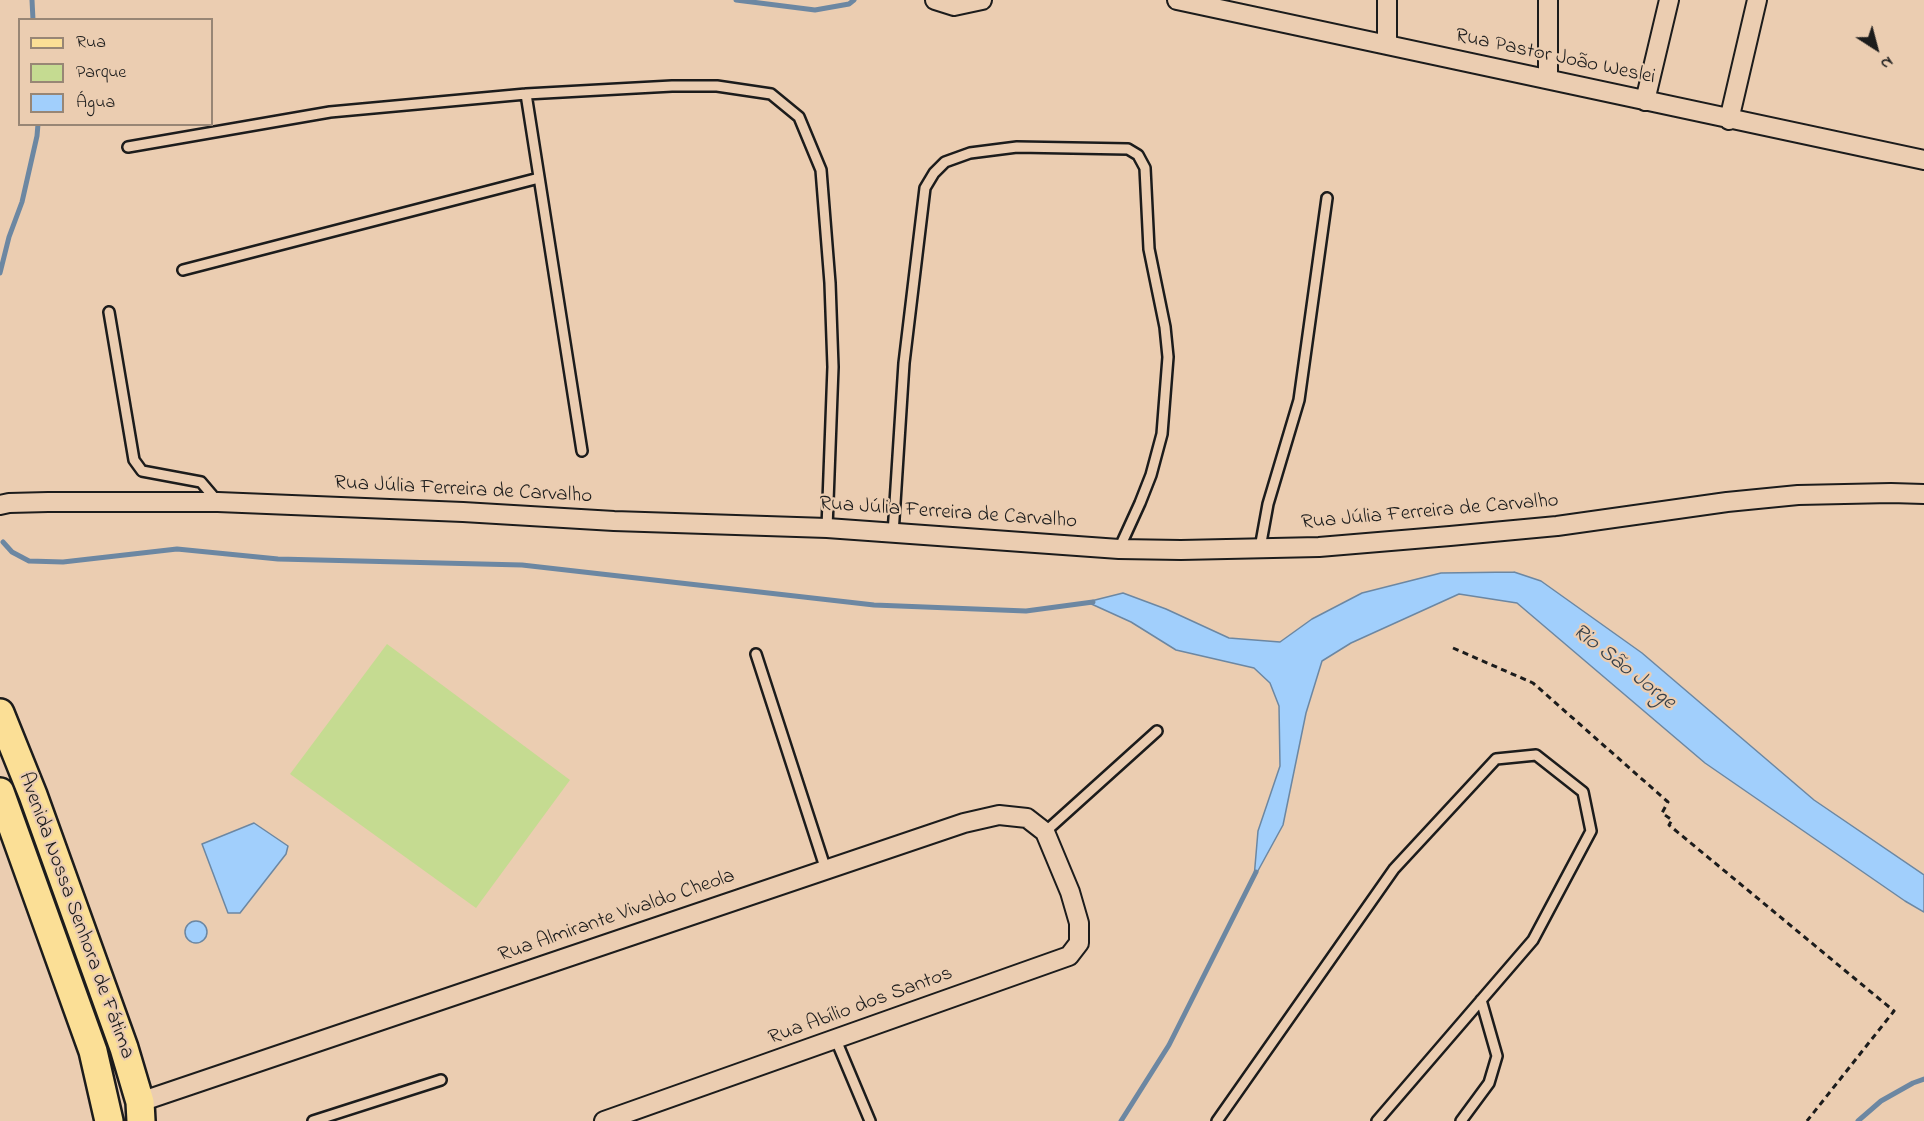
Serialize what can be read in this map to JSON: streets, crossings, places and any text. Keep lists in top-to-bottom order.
{
  "streets": {
    "main road": ["Avenida Nossa Senhora de Fátima"],
    "street": [
      "Rua Pastor João Weslei",
      "Rua Júlia Ferreira de Carvalho",
      "Rua Almirante Vivaldo Cheola",
      "Rua Abílio dos Santos"
    ]
  },
  "crossings": [
    ["Avenida Nossa Senhora de Fátima", "Rua Almirante Vivaldo Cheola"],
    ["Rua Almirante Vivaldo Cheola", "Rua Abílio dos Santos"]
  ],
  "water": ["Rio São Jorge"],
  "legend": ["Rua", "Parque", "Água"],
  "north": "bottom right"
}
